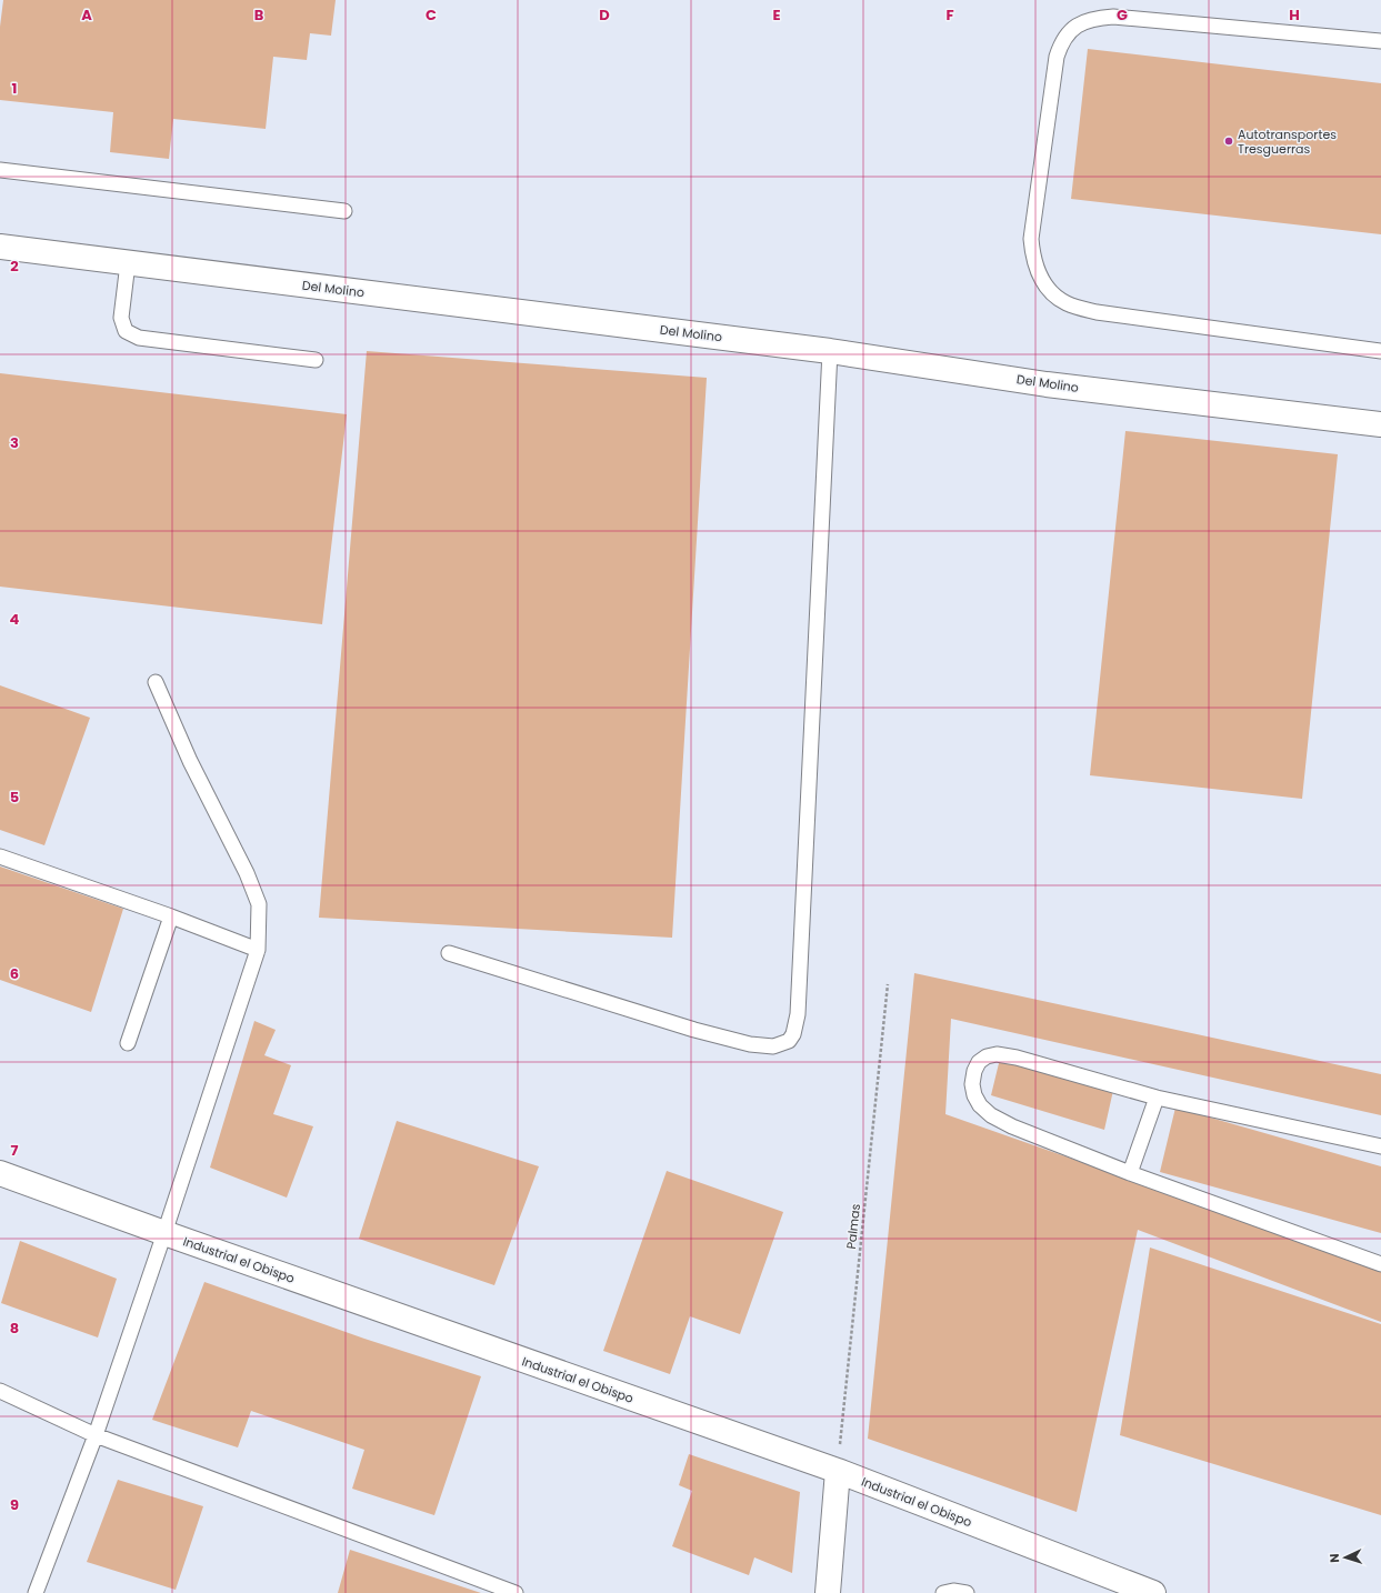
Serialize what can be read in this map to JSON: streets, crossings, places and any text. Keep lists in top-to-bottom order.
{
  "streets": {
    "street": ["Del Molino", "Industrial el Obispo"],
    "path": ["Palmas"]
  },
  "crossings": [
    ["Palmas", "Industrial el Obispo"]
  ],
  "places": ["Autotransportes Tresguerras"],
  "north": "left",
  "grid": {
    "columns": [
      "A",
      "B",
      "C",
      "D",
      "E",
      "F",
      "G",
      "H"
    ],
    "rows": [
      "1",
      "2",
      "3",
      "4",
      "5",
      "6",
      "7",
      "8",
      "9"
    ]
  }
}
